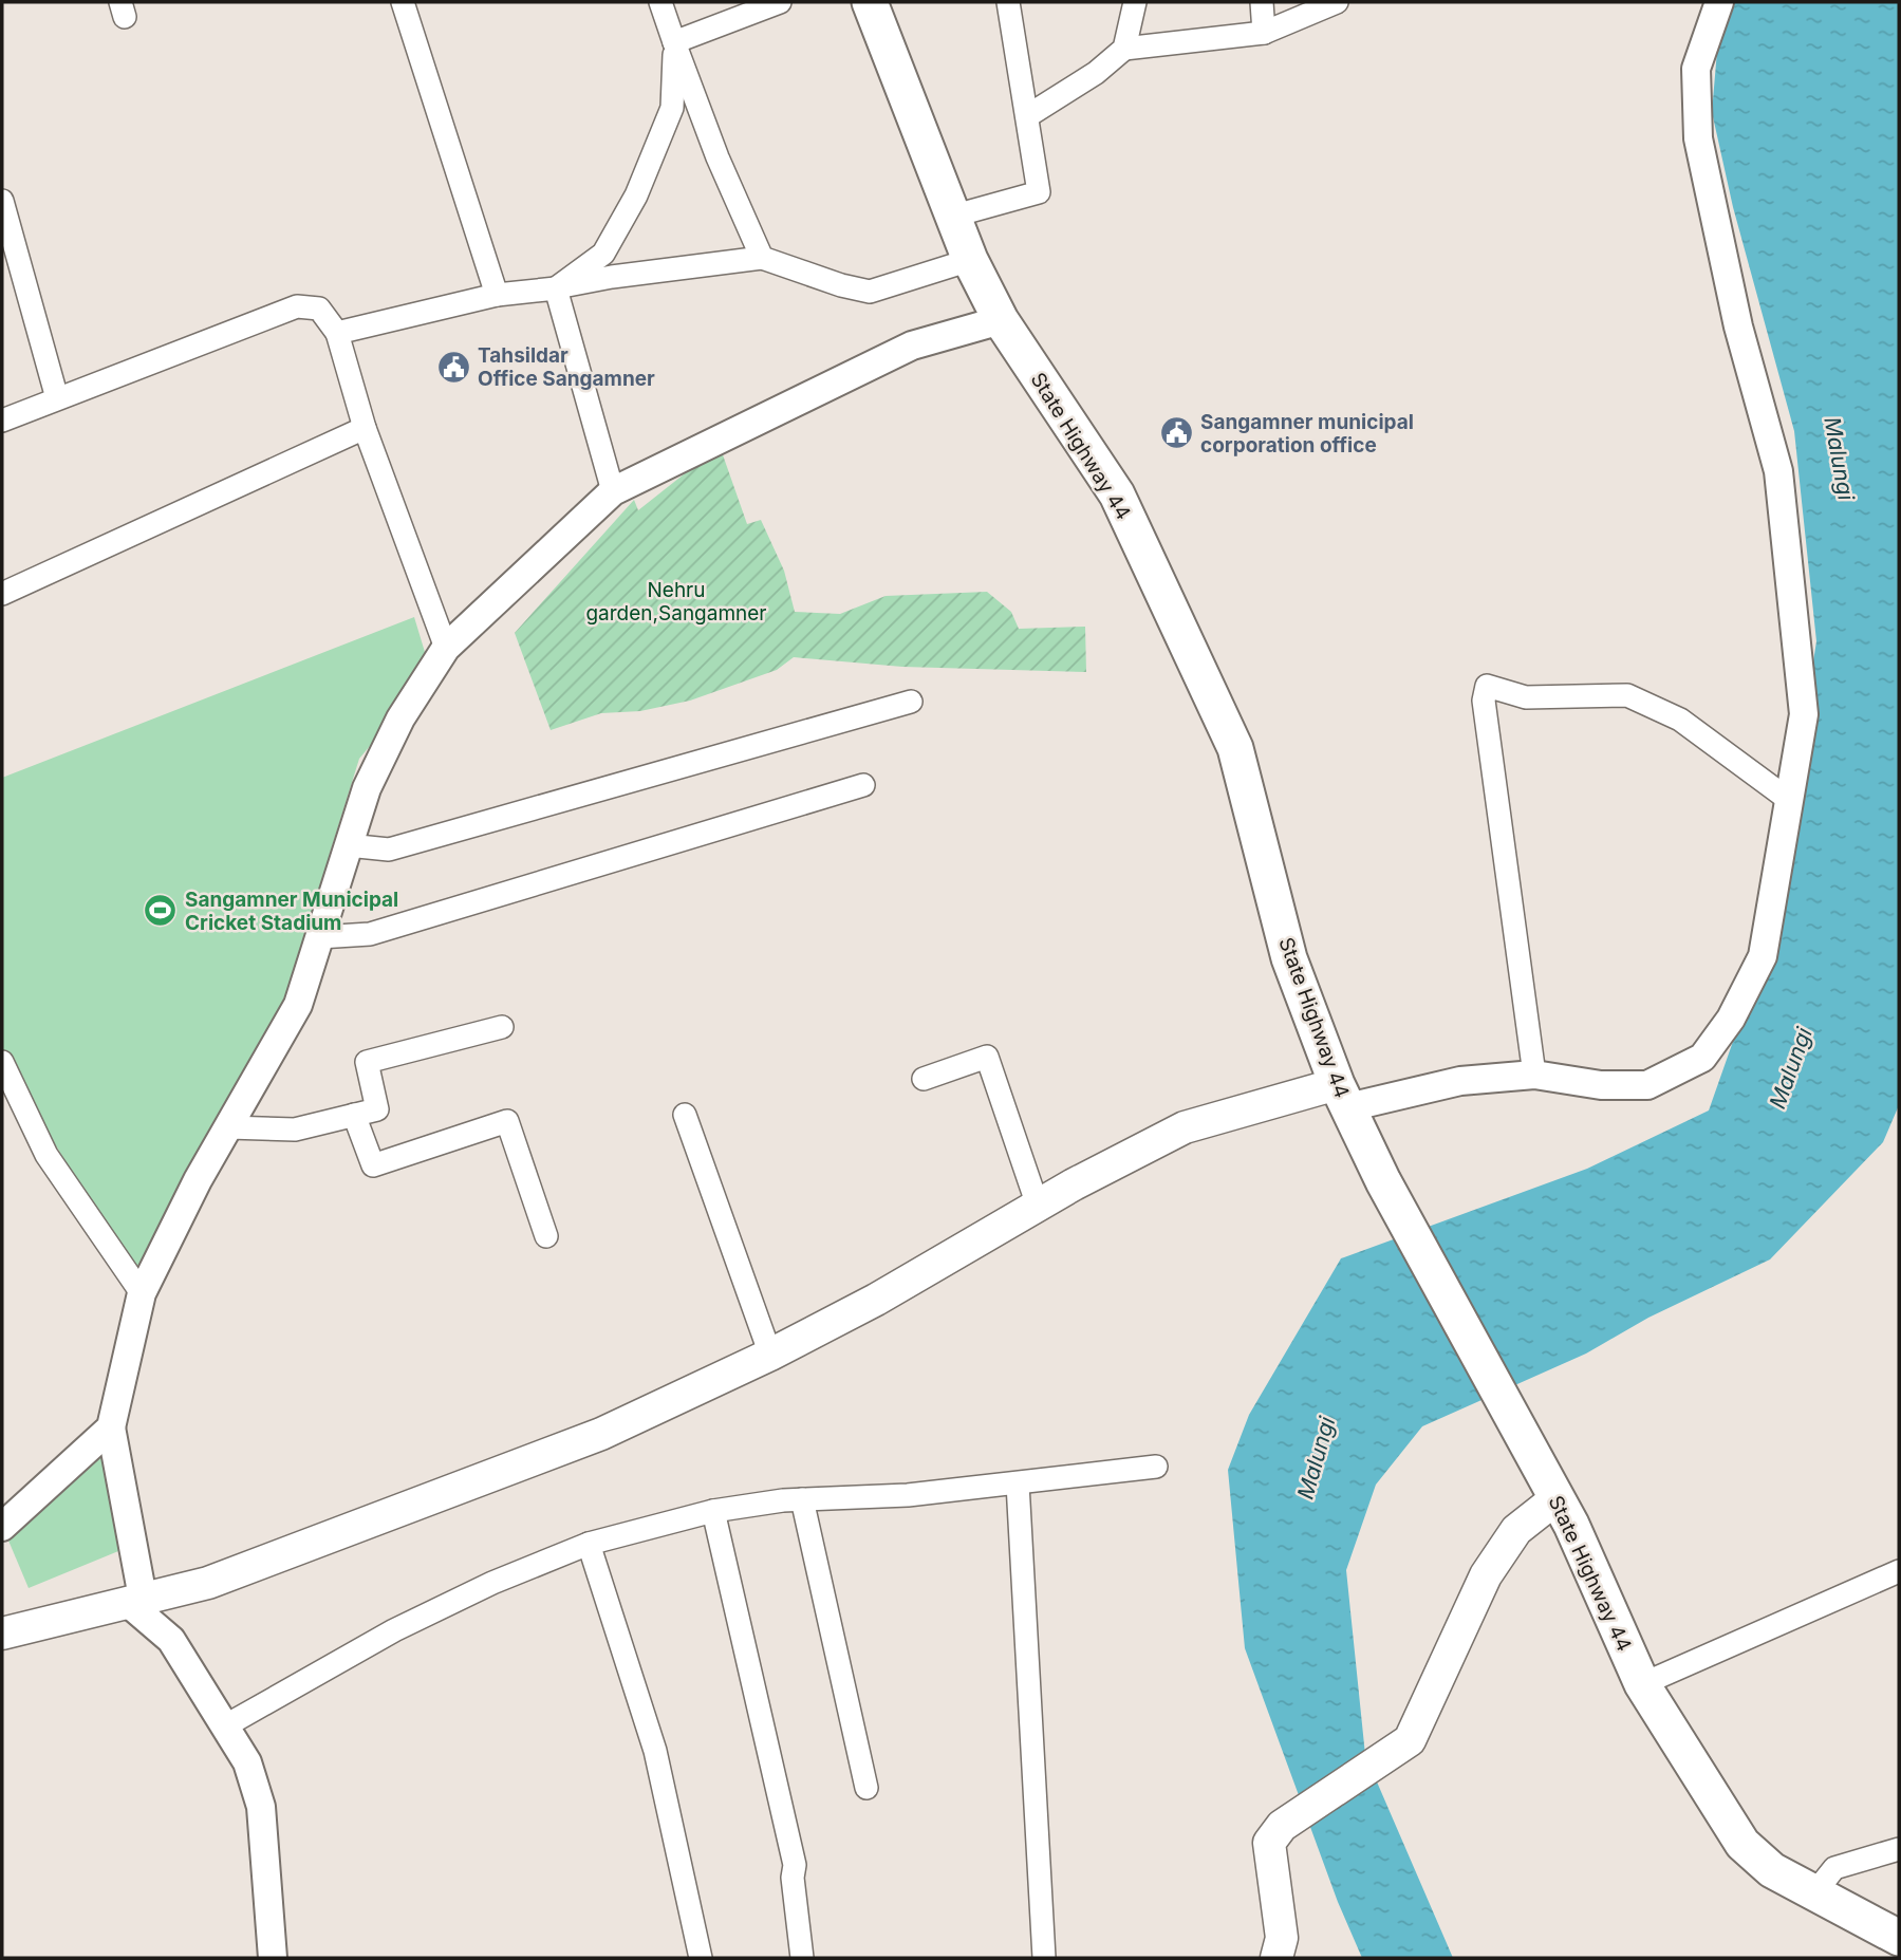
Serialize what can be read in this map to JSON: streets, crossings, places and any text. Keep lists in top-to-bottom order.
{
  "streets": {
    "main road": ["State Highway 44"]
  },
  "water": ["Malungi"],
  "parks": ["Nehru garden,Sangamner"],
  "places": {
    "public building": ["Tahsildar Office Sangamner", "Sangamner municipal corporation office"],
    "sports": ["Sangamner Municipal Cricket Stadium"]
  }
}
